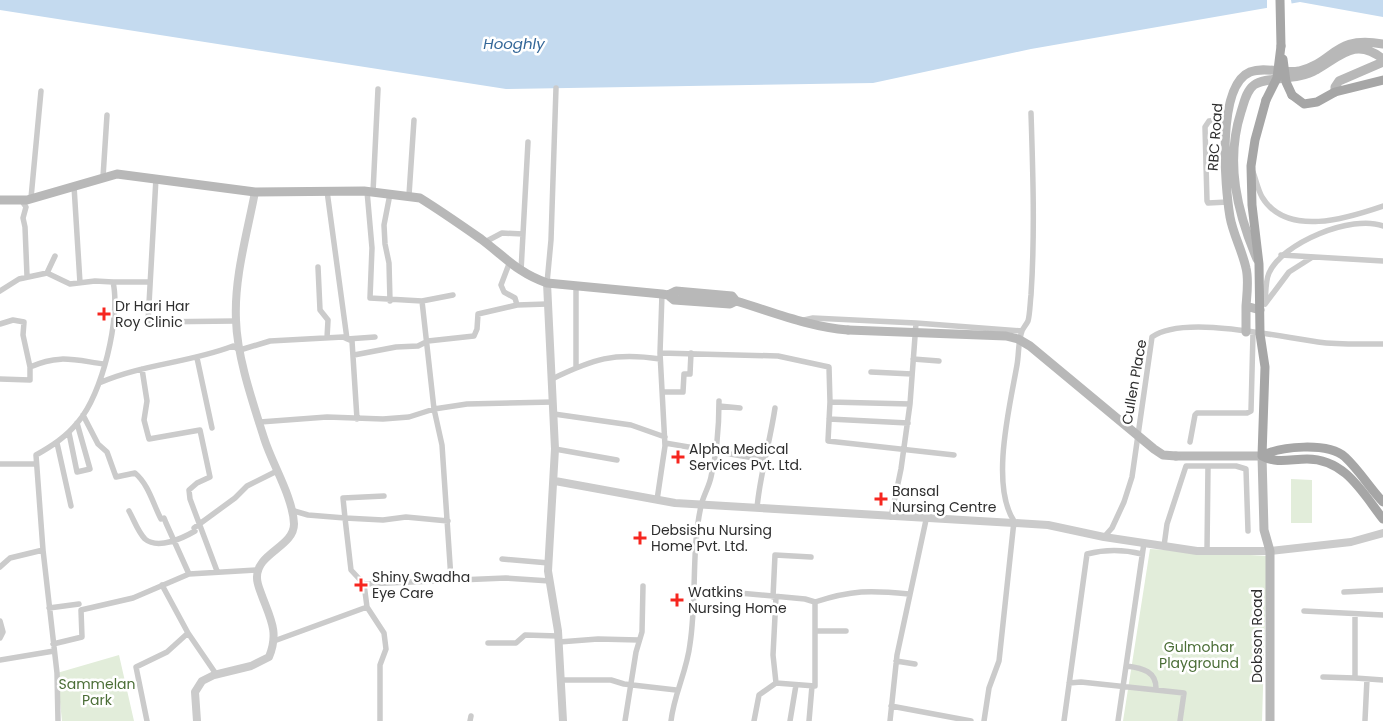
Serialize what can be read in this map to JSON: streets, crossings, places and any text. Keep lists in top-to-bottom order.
{
  "streets": {
    "main road": ["RBC Road", "Dobson Road"],
    "street": ["Cullen Place"]
  },
  "crossings": [
    ["RBC Road", "Cullen Place"]
  ],
  "water": ["Hooghly"],
  "parks": ["Gulmohar Playground", "Sammelan Park"],
  "places": {
    "health": [
      "Dr Hari Har Roy Clinic",
      "Alpha Medical Services Pvt. Ltd.",
      "Bansal Nursing Centre",
      "Debsishu Nursing Home Pvt. Ltd.",
      "Shiny Swadha Eye Care",
      "Watkins Nursing Home"
    ]
  }
}
